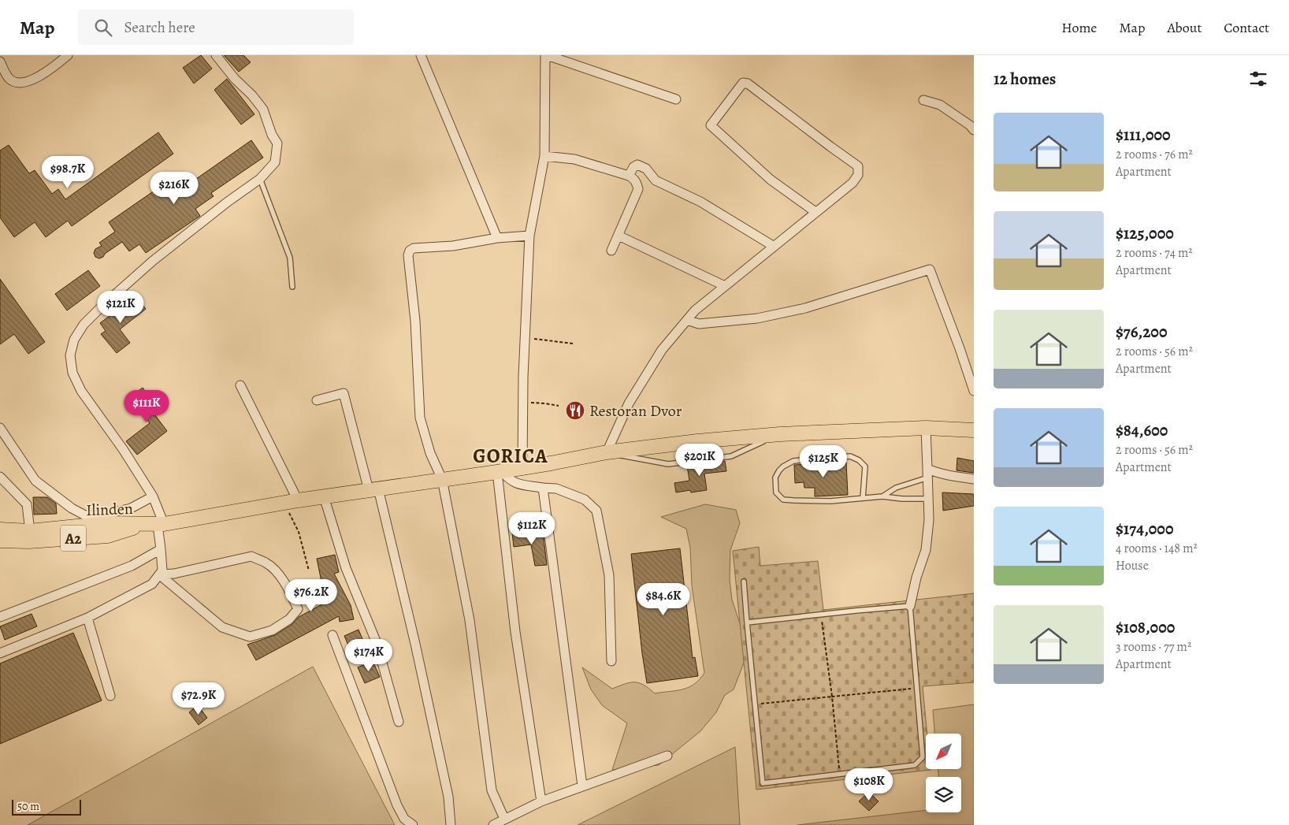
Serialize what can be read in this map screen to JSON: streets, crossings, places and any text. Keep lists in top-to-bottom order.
{
  "streets": {
    "main road": ["Ilinden", "A2"]
  },
  "crossings": [
    ["Ilinden", "A2"]
  ],
  "districts": ["GORICA"],
  "places": {
    "restaurant": ["Restoran Dvor"]
  },
  "scale_bar": "50 m",
  "north": "bottom left",
  "page": {
    "header": "Map",
    "search": "Search here",
    "nav": [
      "Home",
      "Map",
      "About",
      "Contact"
    ],
    "heading": "12 homes",
    "list": [
      {
        "name": "$111,000",
        "note": "2 rooms · 76 m² · Apartment"
      },
      {
        "name": "$125,000",
        "note": "2 rooms · 74 m² · Apartment"
      },
      {
        "name": "$76,200",
        "note": "2 rooms · 56 m² · Apartment"
      },
      {
        "name": "$84,600",
        "note": "2 rooms · 56 m² · Apartment"
      },
      {
        "name": "$174,000",
        "note": "4 rooms · 148 m² · House"
      },
      {
        "name": "$108,000",
        "note": "3 rooms · 77 m² · Apartment"
      }
    ],
    "price": [
      "$98.7K",
      "$216K",
      "$121K",
      "$111K",
      "$201K",
      "$125K",
      "$112K",
      "$76.2K",
      "$84.6K",
      "$174K",
      "$72.9K",
      "$108K"
    ],
    "scale": "50 m"
  }
}
